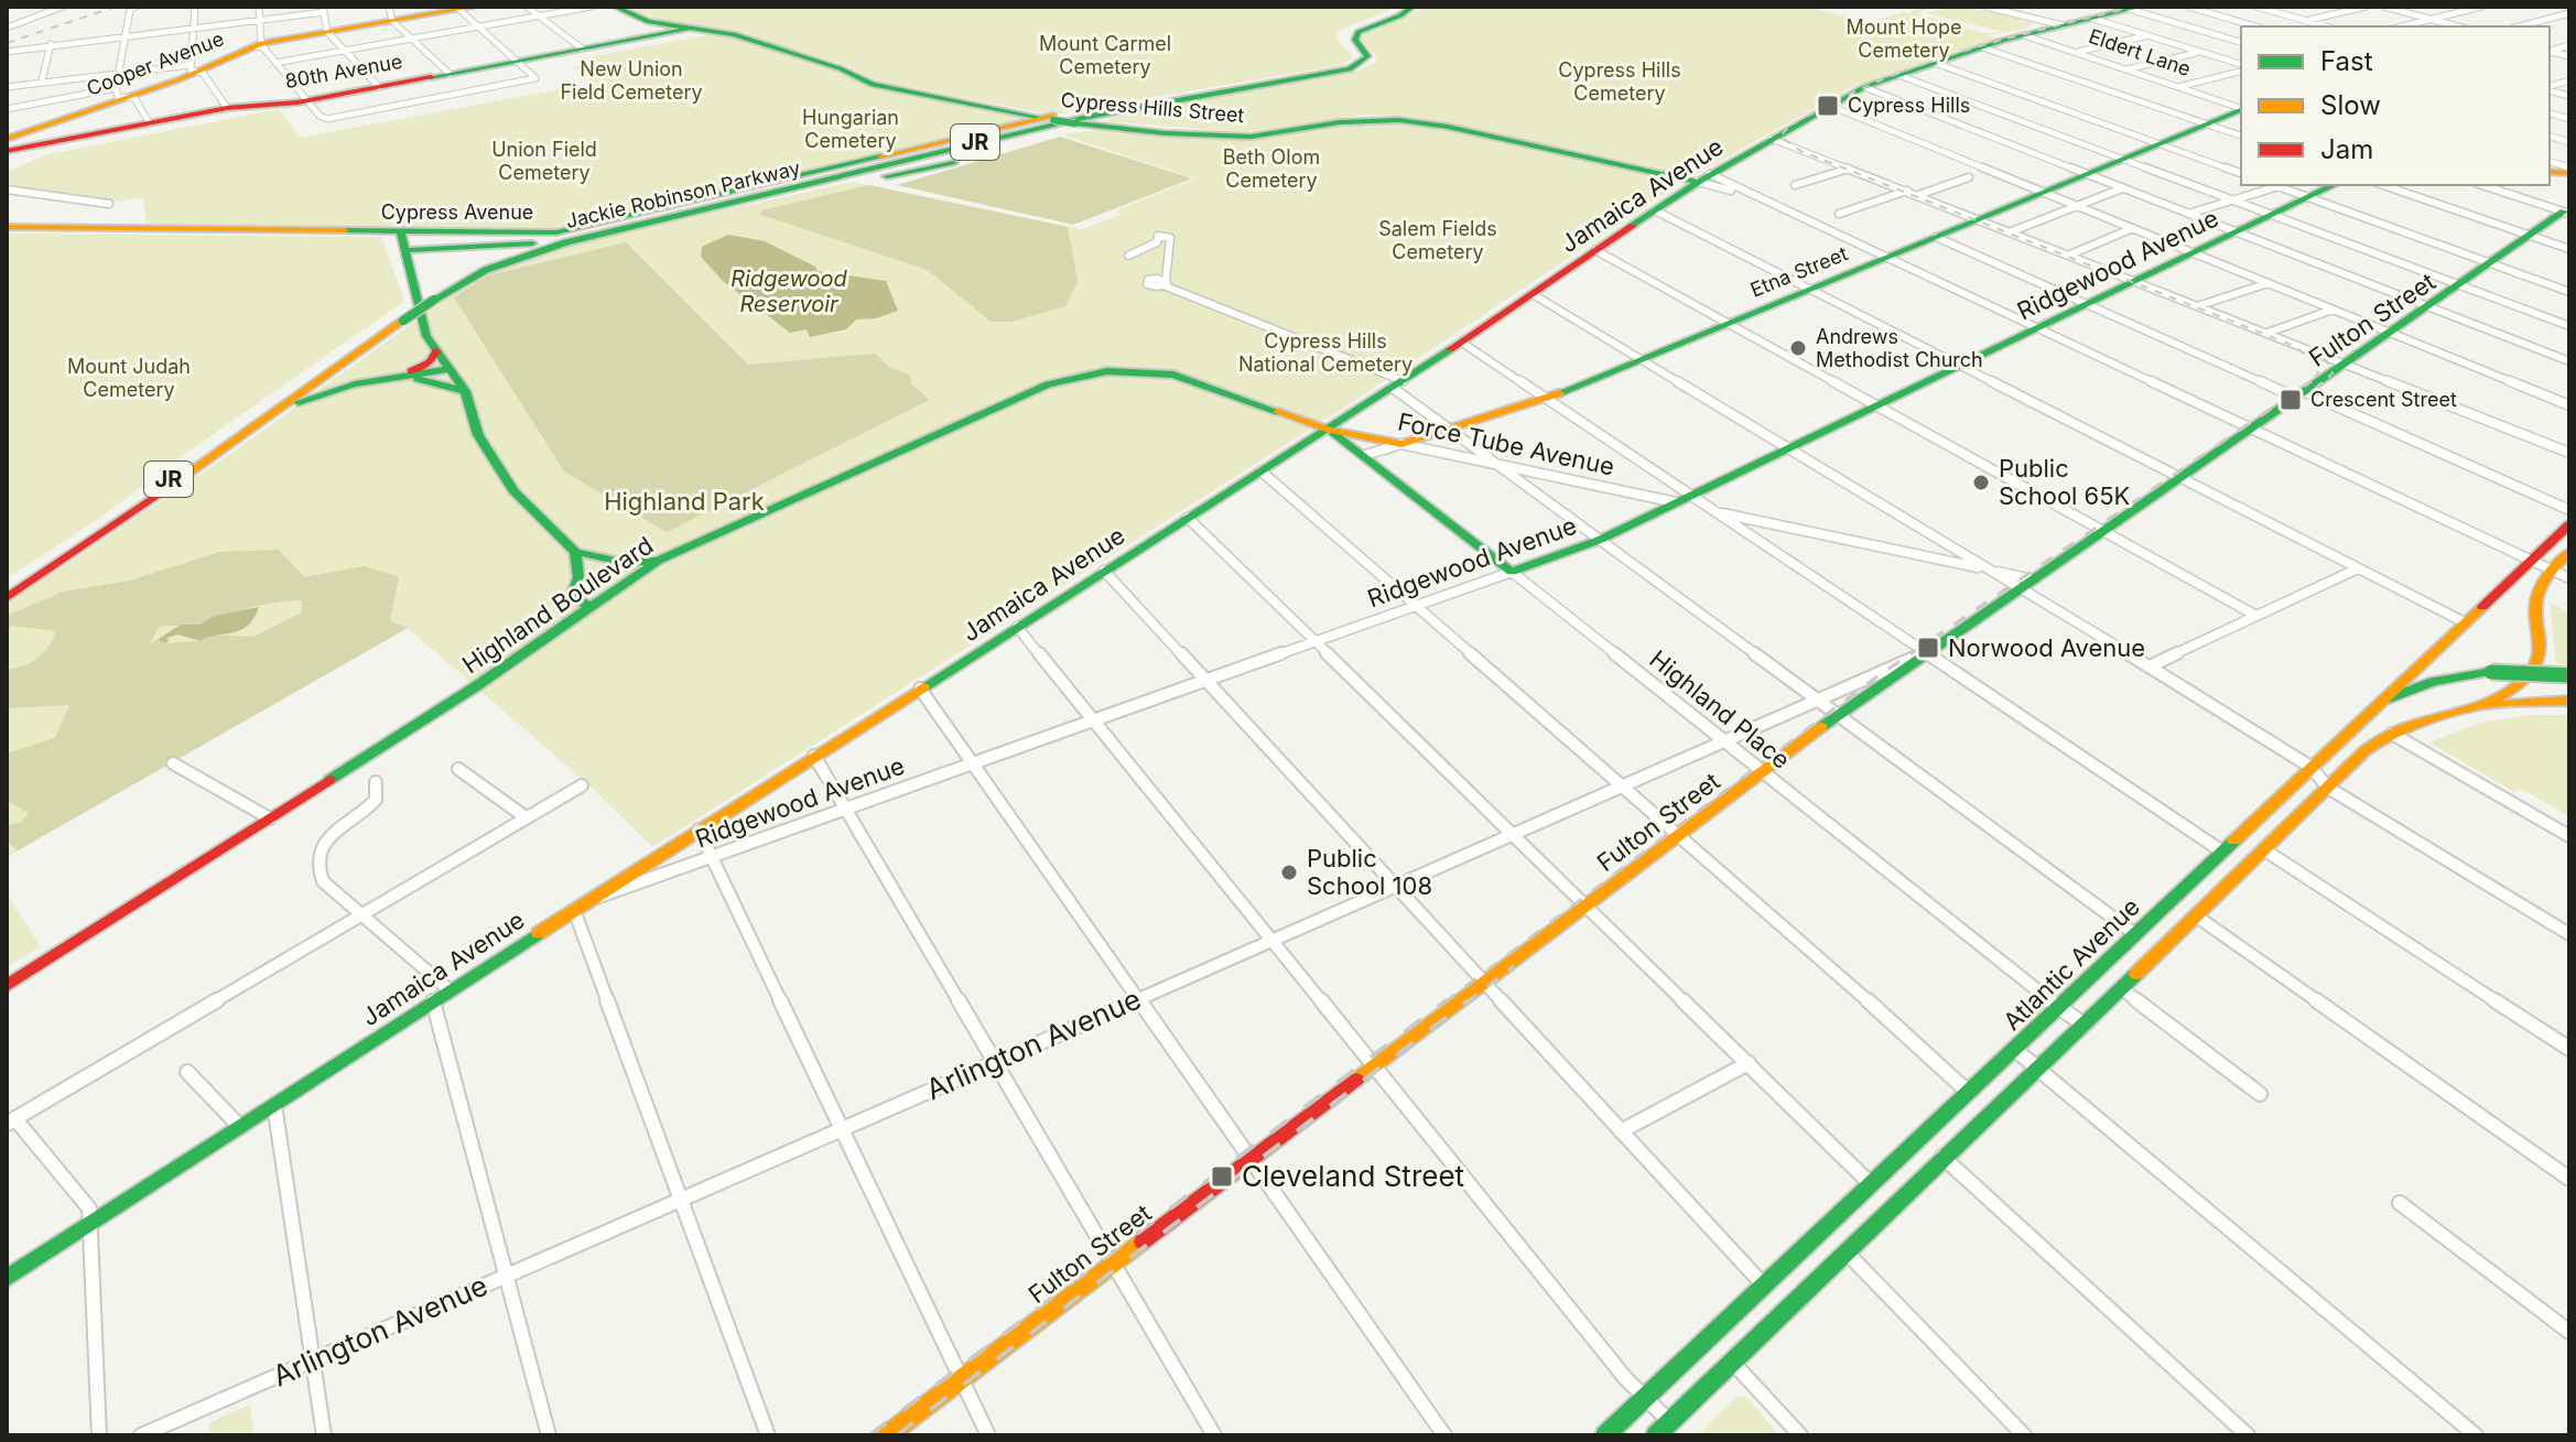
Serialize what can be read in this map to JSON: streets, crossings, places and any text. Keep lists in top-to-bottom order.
{
  "streets": {
    "main road": [
      "Cooper Avenue",
      "80th Avenue",
      "Cypress Hills Street",
      "JR",
      "Jackie Robinson Parkway",
      "Jamaica Avenue",
      "Cypress Avenue",
      "Ridgewood Avenue",
      "Etna Street",
      "Fulton Street",
      "Force Tube Avenue",
      "Highland Boulevard",
      "Highland Place",
      "Atlantic Avenue"
    ],
    "street": ["Eldert Lane", "Arlington Avenue"]
  },
  "crossings": [
    ["Eldert Lane", "Jamaica Avenue"],
    ["80th Avenue", "Cypress Hills Street"],
    ["Cypress Hills Street", "Jamaica Avenue"],
    ["Cypress Hills Street", "Cypress Avenue"],
    ["Jackie Robinson Parkway", "Cypress Avenue"],
    ["Jamaica Avenue", "Ridgewood Avenue"],
    ["Jamaica Avenue", "Force Tube Avenue"],
    ["Jamaica Avenue", "Highland Boulevard"],
    ["Jamaica Avenue", "Highland Place"],
    ["Ridgewood Avenue", "Force Tube Avenue"],
    ["Ridgewood Avenue", "Highland Place"],
    ["Etna Street", "Force Tube Avenue"],
    ["Etna Street", "Highland Place"],
    ["Fulton Street", "Highland Place"],
    ["Fulton Street", "Arlington Avenue"],
    ["Force Tube Avenue", "Highland Boulevard"],
    ["Force Tube Avenue", "Highland Place"],
    ["Highland Boulevard", "Highland Place"],
    ["Highland Place", "Atlantic Avenue"],
    ["Highland Place", "Arlington Avenue"]
  ],
  "water": ["Ridgewood Reservoir"],
  "parks": [
    "Mount Hope Cemetery",
    "Mount Carmel Cemetery",
    "New Union Field Cemetery",
    "Cypress Hills Cemetery",
    "Hungarian Cemetery",
    "Union Field Cemetery",
    "Beth Olom Cemetery",
    "Salem Fields Cemetery",
    "Cypress Hills National Cemetery",
    "Mount Judah Cemetery",
    "Highland Park"
  ],
  "places": {
    "transit": [
      "Cypress Hills",
      "Crescent Street",
      "Norwood Avenue",
      "Cleveland Street"
    ],
    "other": ["Andrews Methodist Church", "Public School 65K", "Public School 108"]
  },
  "legend": ["Fast", "Slow", "Jam"]
}
